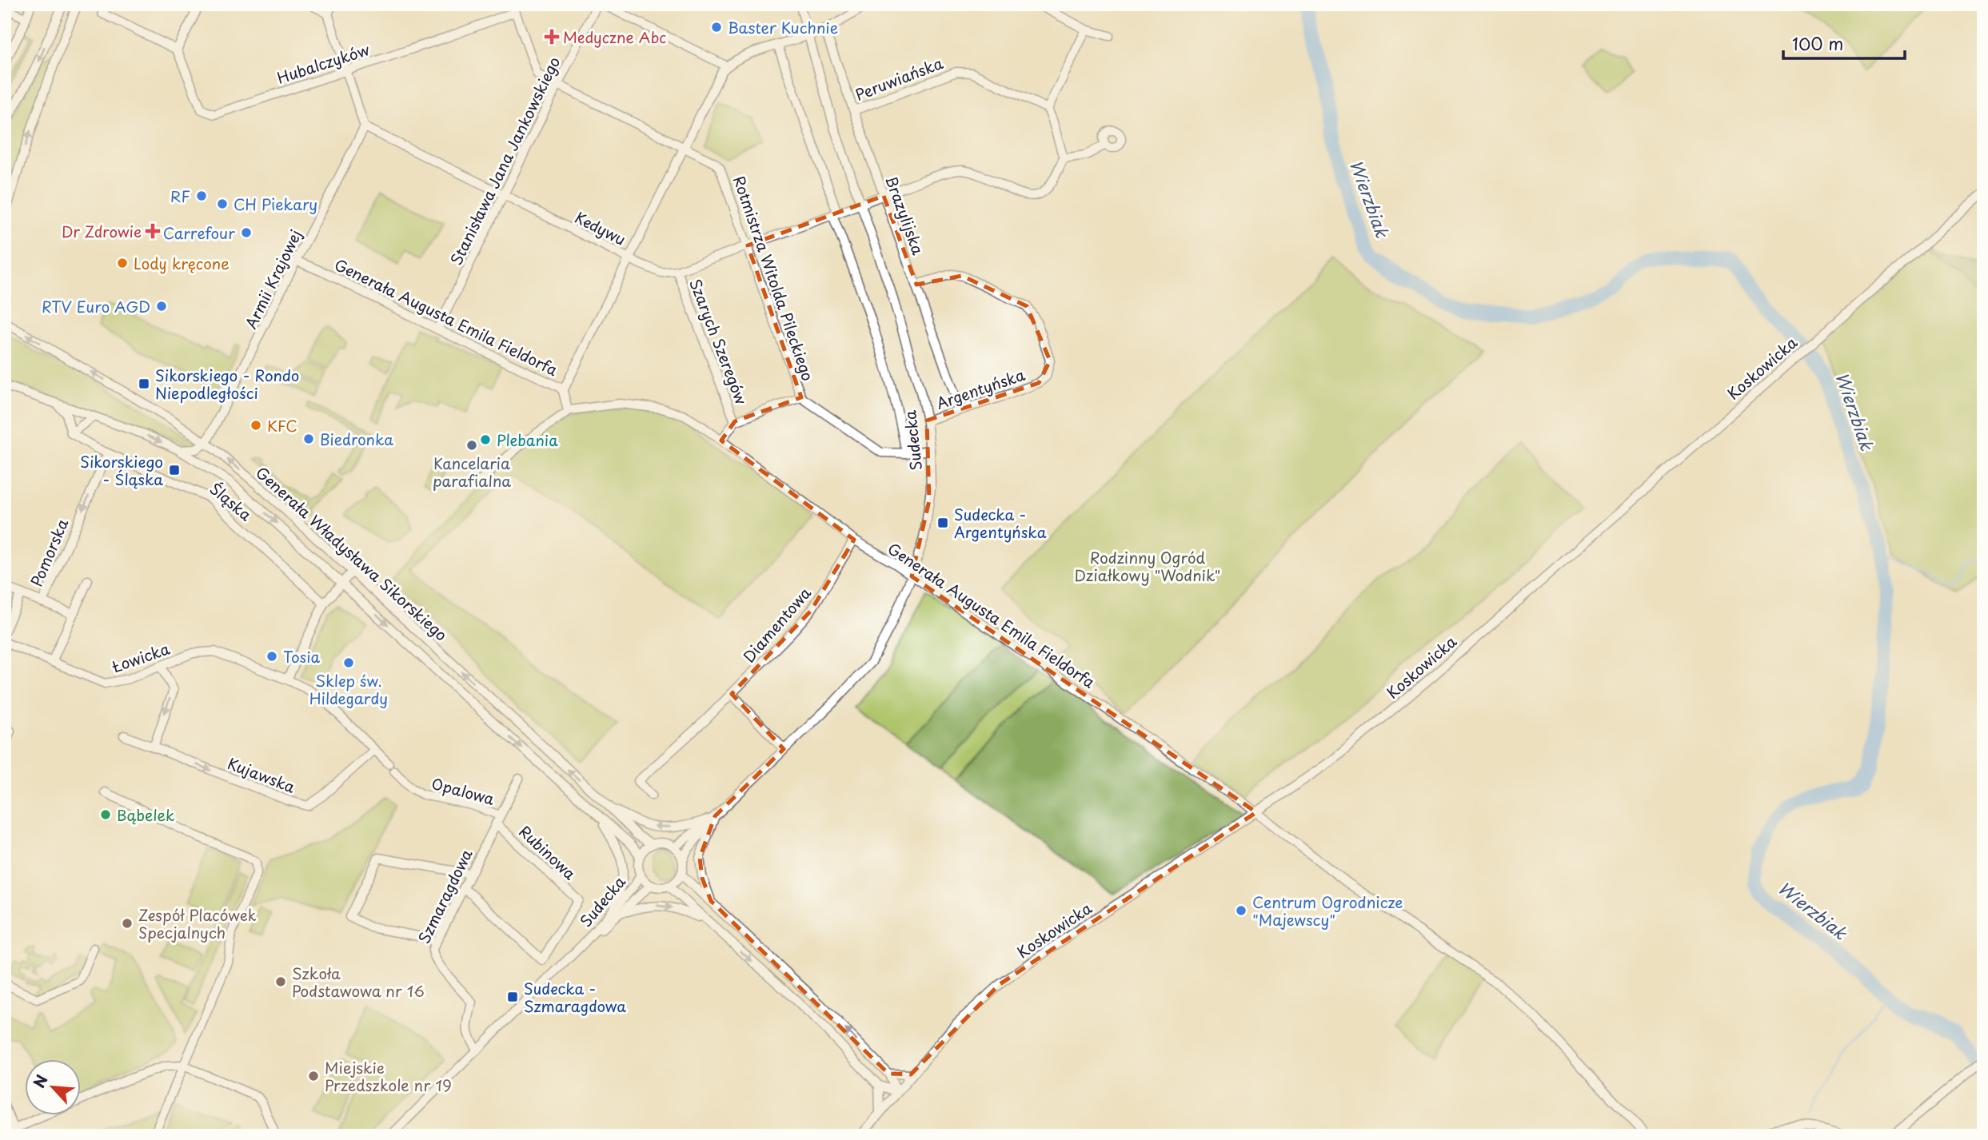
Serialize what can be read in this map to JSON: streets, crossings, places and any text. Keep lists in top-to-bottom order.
{
  "streets": {
    "street": [
      "Hubalczyków",
      "Peruwiańska",
      "Stanisława Jana Jankowskiego",
      "Brazylijska",
      "Kedywu",
      "Rotmistrza Witolda Pileckiego",
      "Armii Krajowej",
      "Generała Augusta Emila Fieldorfa",
      "Szarych Szeregów",
      "Koskowicka",
      "Argentyńska",
      "Sudecka",
      "Śląska",
      "Pomorska",
      "Generała Władysława Sikorskiego",
      "Diamentowa",
      "Łowicka",
      "Kujawska",
      "Opalowa",
      "Rubinowa",
      "Szmaragdowa"
    ]
  },
  "crossings": [
    ["Hubalczyków", "Rotmistrza Witolda Pileckiego"],
    ["Peruwiańska", "Brazylijska"],
    ["Stanisława Jana Jankowskiego", "Kedywu"],
    ["Stanisława Jana Jankowskiego", "Rotmistrza Witolda Pileckiego"],
    ["Stanisława Jana Jankowskiego", "Generała Augusta Emila Fieldorfa"],
    ["Brazylijska", "Kedywu"],
    ["Brazylijska", "Argentyńska"],
    ["Kedywu", "Rotmistrza Witolda Pileckiego"],
    ["Kedywu", "Armii Krajowej"],
    ["Kedywu", "Szarych Szeregów"],
    ["Kedywu", "Sudecka"],
    ["Rotmistrza Witolda Pileckiego", "Szarych Szeregów"],
    ["Rotmistrza Witolda Pileckiego", "Sudecka"],
    ["Armii Krajowej", "Generała Augusta Emila Fieldorfa"],
    ["Armii Krajowej", "Generała Władysława Sikorskiego"],
    ["Generała Augusta Emila Fieldorfa", "Szarych Szeregów"],
    ["Generała Augusta Emila Fieldorfa", "Koskowicka"],
    ["Generała Augusta Emila Fieldorfa", "Sudecka"],
    ["Generała Augusta Emila Fieldorfa", "Diamentowa"],
    ["Argentyńska", "Sudecka"],
    ["Sudecka", "Generała Władysława Sikorskiego"],
    ["Sudecka", "Szmaragdowa"],
    ["Śląska", "Pomorska"],
    ["Łowicka", "Kujawska"],
    ["Łowicka", "Opalowa"],
    ["Kujawska", "Opalowa"],
    ["Opalowa", "Rubinowa"],
    ["Opalowa", "Szmaragdowa"],
    ["Rubinowa", "Szmaragdowa"]
  ],
  "one_way": ["Pomorska", "Kujawska"],
  "water": ["Wierzbiak"],
  "parks": ["Rodzinny Ogród Działkowy \"Wodnik\""],
  "places": {
    "other": [
      "Baster Kuchnie",
      "RF",
      "CH Piekary",
      "Carrefour",
      "Lody kręcone",
      "RTV Euro AGD",
      "KFC",
      "Biedronka",
      "Plebania",
      "Kancelaria parafialna",
      "Tosia",
      "Sklep św. Hildegardy",
      "Bąbelek",
      "Centrum Ogrodnicze \"Majewscy\"",
      "Zespół Placówek Specjalnych",
      "Szkoła Podstawowa nr 16",
      "Miejskie Przedszkole nr 19"
    ],
    "health": ["Medyczne Abc", "Dr Zdrowie"],
    "transit": [
      "Sikorskiego - Rondo Niepodległości",
      "Sikorskiego - Śląska",
      "Sudecka - Argentyńska",
      "Sudecka - Szmaragdowa"
    ]
  },
  "scale_bar": "100 m",
  "north": "top left"
}
